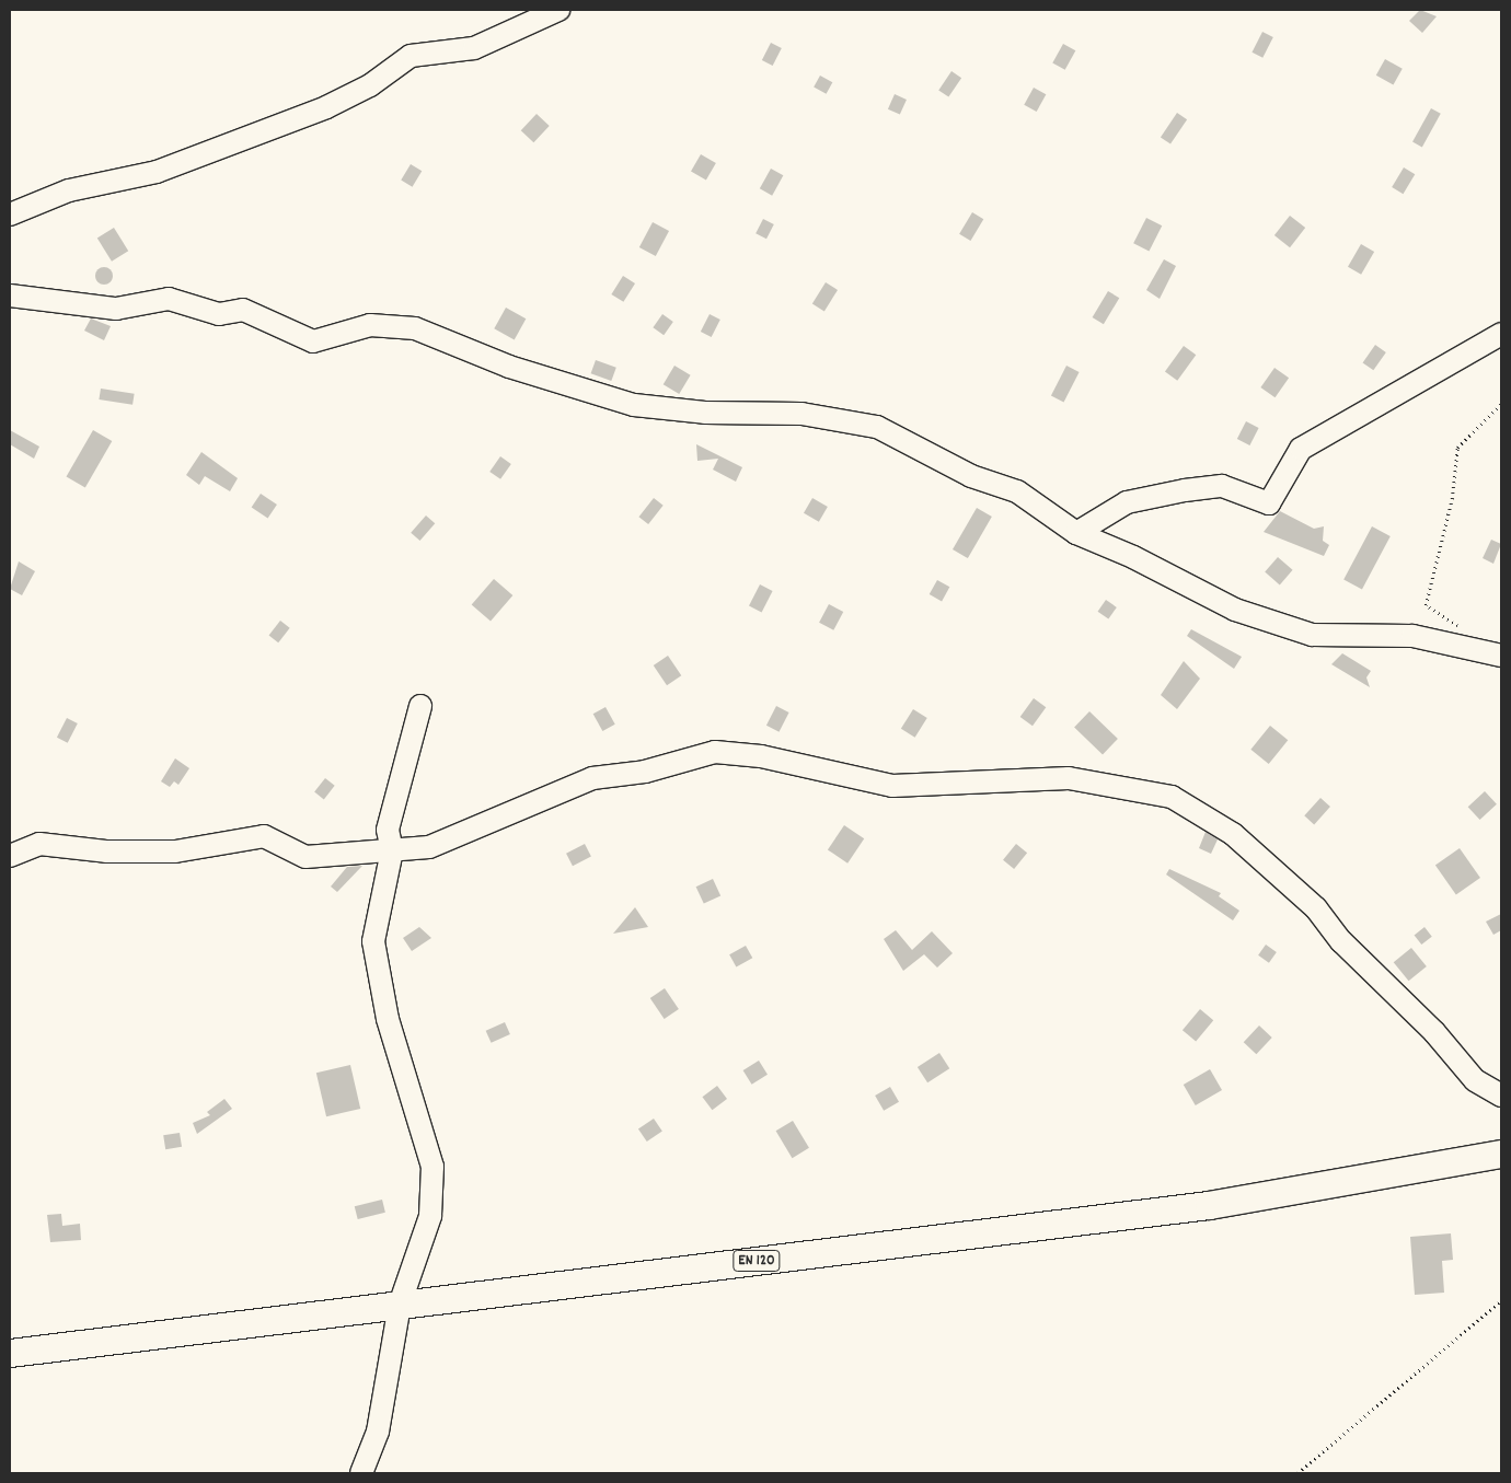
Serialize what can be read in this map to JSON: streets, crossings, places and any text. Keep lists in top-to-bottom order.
{
  "streets": {
    "main road": ["EN 120"]
  }
}
